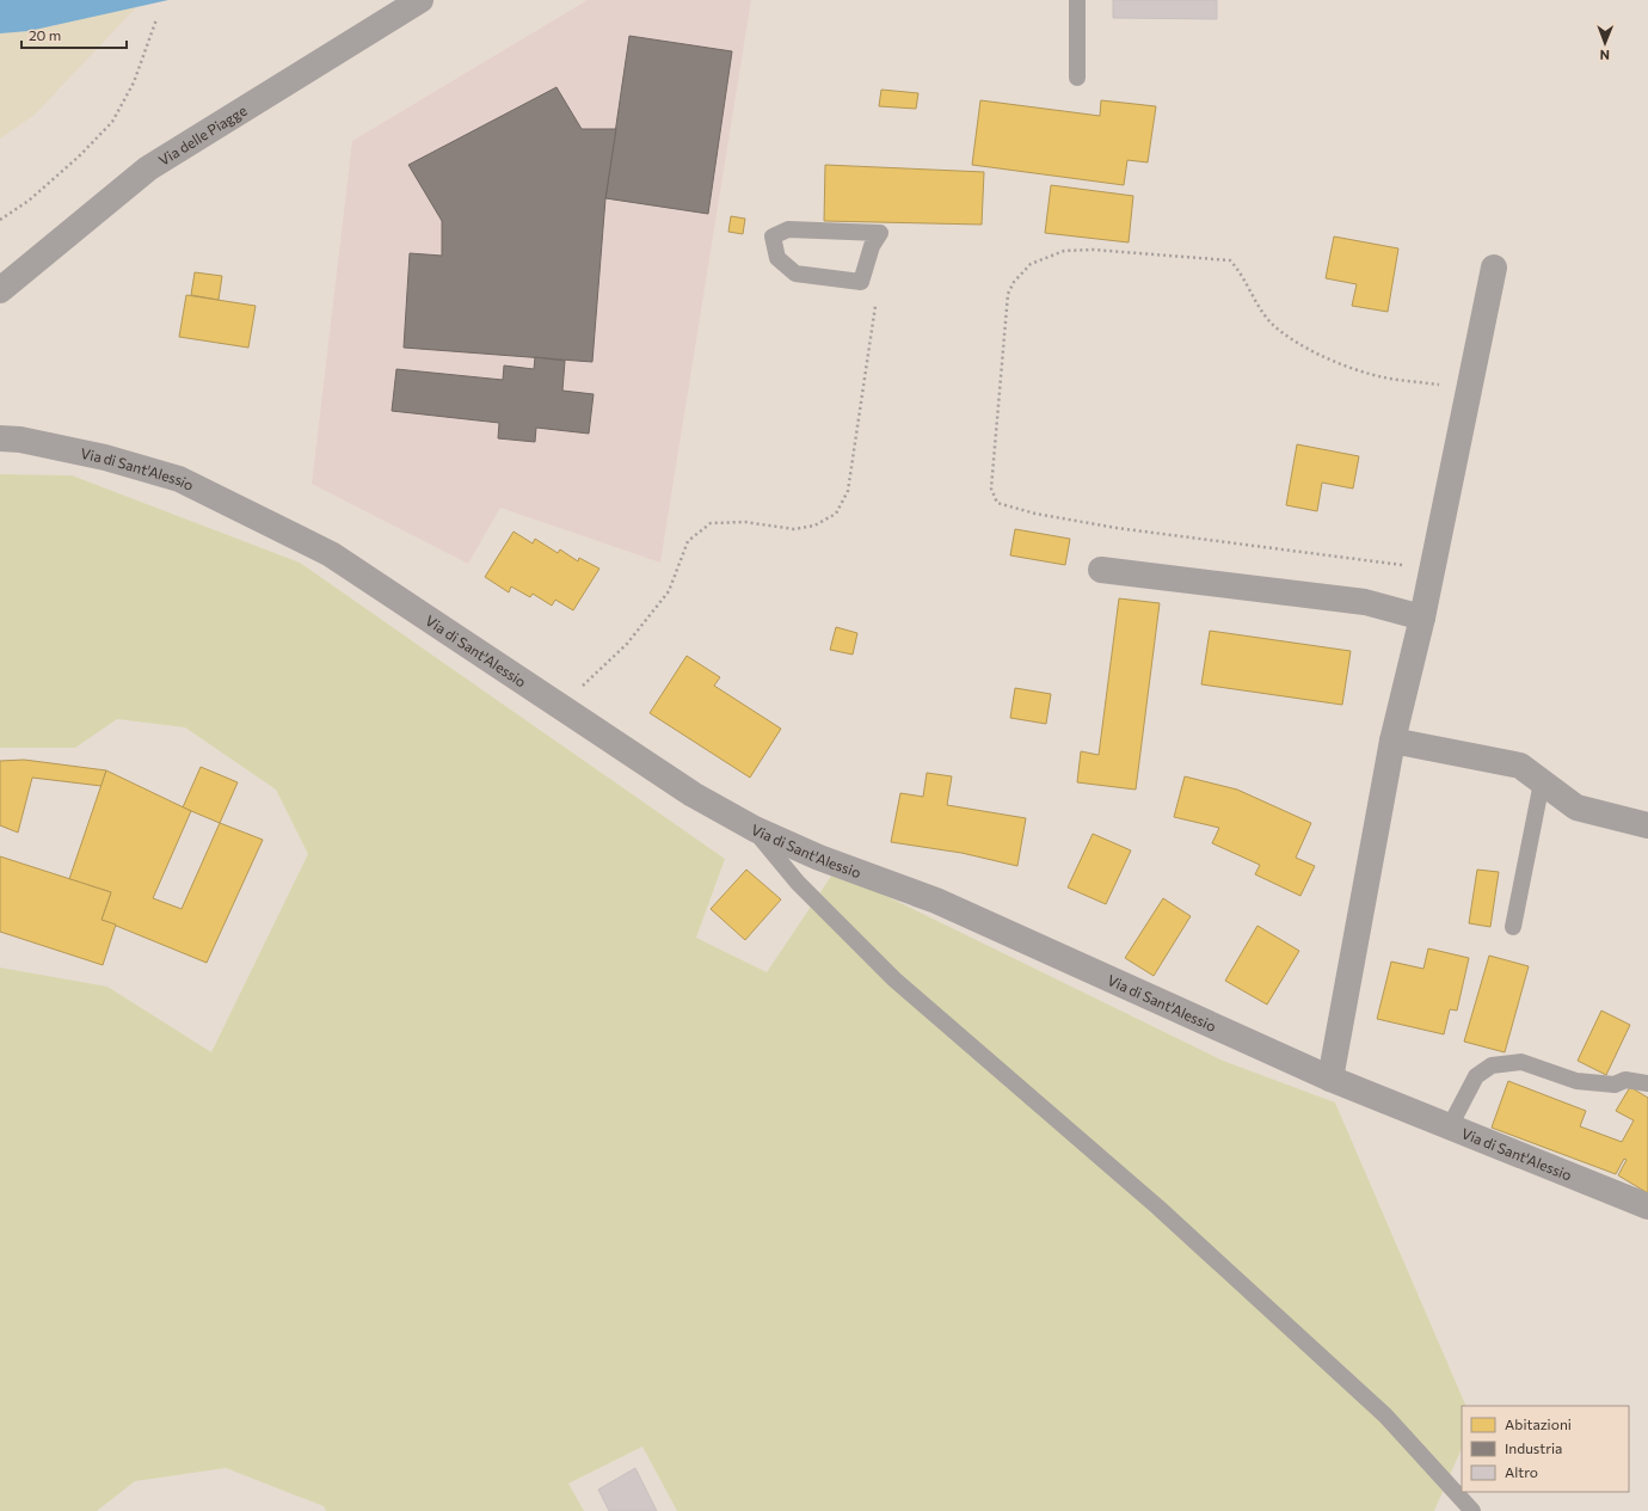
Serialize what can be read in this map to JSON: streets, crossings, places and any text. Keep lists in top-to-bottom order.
{
  "streets": {
    "street": ["Via delle Piagge", "Via di Sant'Alessio"]
  },
  "legend": ["Abitazioni", "Industria", "Altro"],
  "scale_bar": "20 m",
  "north": "bottom"
}
